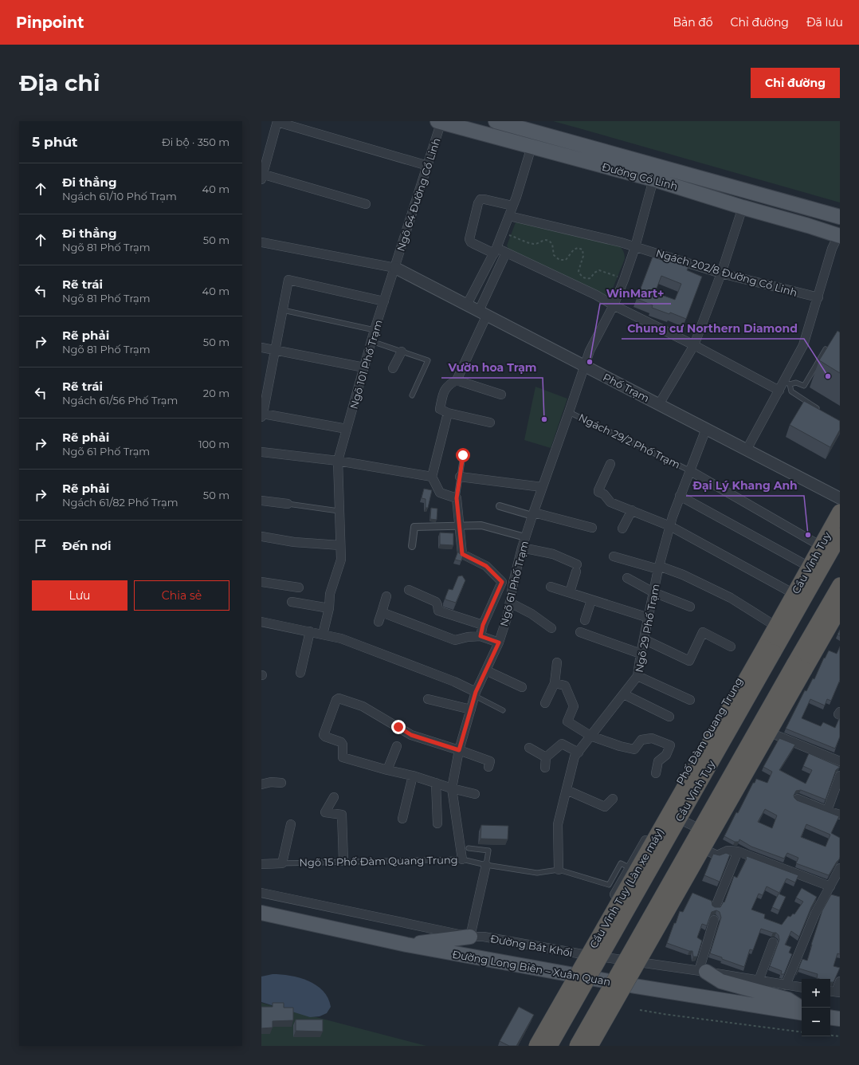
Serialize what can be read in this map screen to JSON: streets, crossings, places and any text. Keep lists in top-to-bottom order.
{
  "streets": {
    "highway": ["Cầu Vĩnh Tuy", "Cầu Vĩnh Tuy (Làn xe máy)"],
    "main road": ["Đường Cổ Linh", "Đường Long Biên – Xuân Quan"],
    "street": [
      "Ngõ 64 Đường Cổ Linh",
      "Ngách 202/8 Đường Cổ Linh",
      "Ngõ 101 Phố Trạm",
      "Phố Trạm",
      "Ngõ 61 Phố Trạm",
      "Ngõ 29 Phố Trạm",
      "Phố Đàm Quang Trung",
      "Đường Bát Khối"
    ],
    "lane": ["Ngách 29/2 Phố Trạm", "Ngõ 15 Phố Đàm Quang Trung"]
  },
  "crossings": [
    ["Đường Cổ Linh", "Ngõ 64 Đường Cổ Linh"],
    ["Đường Cổ Linh", "Ngõ 61 Phố Trạm"],
    ["Ngõ 64 Đường Cổ Linh", "Ngõ 101 Phố Trạm"],
    ["Ngõ 64 Đường Cổ Linh", "Phố Trạm"],
    ["Ngách 202/8 Đường Cổ Linh", "Ngõ 61 Phố Trạm"],
    ["Ngõ 101 Phố Trạm", "Phố Trạm"],
    ["Phố Trạm", "Ngõ 61 Phố Trạm"],
    ["Phố Trạm", "Ngõ 29 Phố Trạm"],
    ["Ngách 29/2 Phố Trạm", "Ngõ 61 Phố Trạm"],
    ["Ngách 29/2 Phố Trạm", "Ngõ 29 Phố Trạm"],
    ["Cầu Vĩnh Tuy", "Phố Đàm Quang Trung"],
    ["Cầu Vĩnh Tuy", "Cầu Vĩnh Tuy (Làn xe máy)"],
    ["Ngõ 61 Phố Trạm", "Ngõ 15 Phố Đàm Quang Trung"],
    ["Ngõ 29 Phố Trạm", "Ngõ 15 Phố Đàm Quang Trung"],
    ["Phố Đàm Quang Trung", "Ngõ 15 Phố Đàm Quang Trung"],
    ["Phố Đàm Quang Trung", "Đường Bát Khối"]
  ],
  "places": [
    "WinMart+",
    "Chung cư Northern Diamond",
    "Vườn hoa Trạm",
    "Đại Lý Khang Anh"
  ],
  "page": {
    "header": "Pinpoint",
    "nav": ["Bản đồ", "Chỉ đường", "Đã lưu"],
    "buttons": [
      "Chỉ đường",
      ["Lưu", "Chia sẻ"]
    ],
    "title": "Địa chỉ",
    "heading": ["5 phút", "Đi bộ · 350 m"],
    "list": [
      ["Đi thẳng", "Ngách 61/10 Phố Trạm", "40 m"],
      ["Đi thẳng", "Ngõ 81 Phố Trạm", "50 m"],
      ["Rẽ trái", "Ngõ 81 Phố Trạm", "40 m"],
      ["Rẽ phải", "Ngõ 81 Phố Trạm", "50 m"],
      ["Rẽ trái", "Ngách 61/56 Phố Trạm", "20 m"],
      ["Rẽ phải", "Ngõ 61 Phố Trạm", "100 m"],
      ["Rẽ phải", "Ngách 61/82 Phố Trạm", "50 m"],
      "Đến nơi"
    ],
    "map_buttons": ["+", "−"]
  }
}
